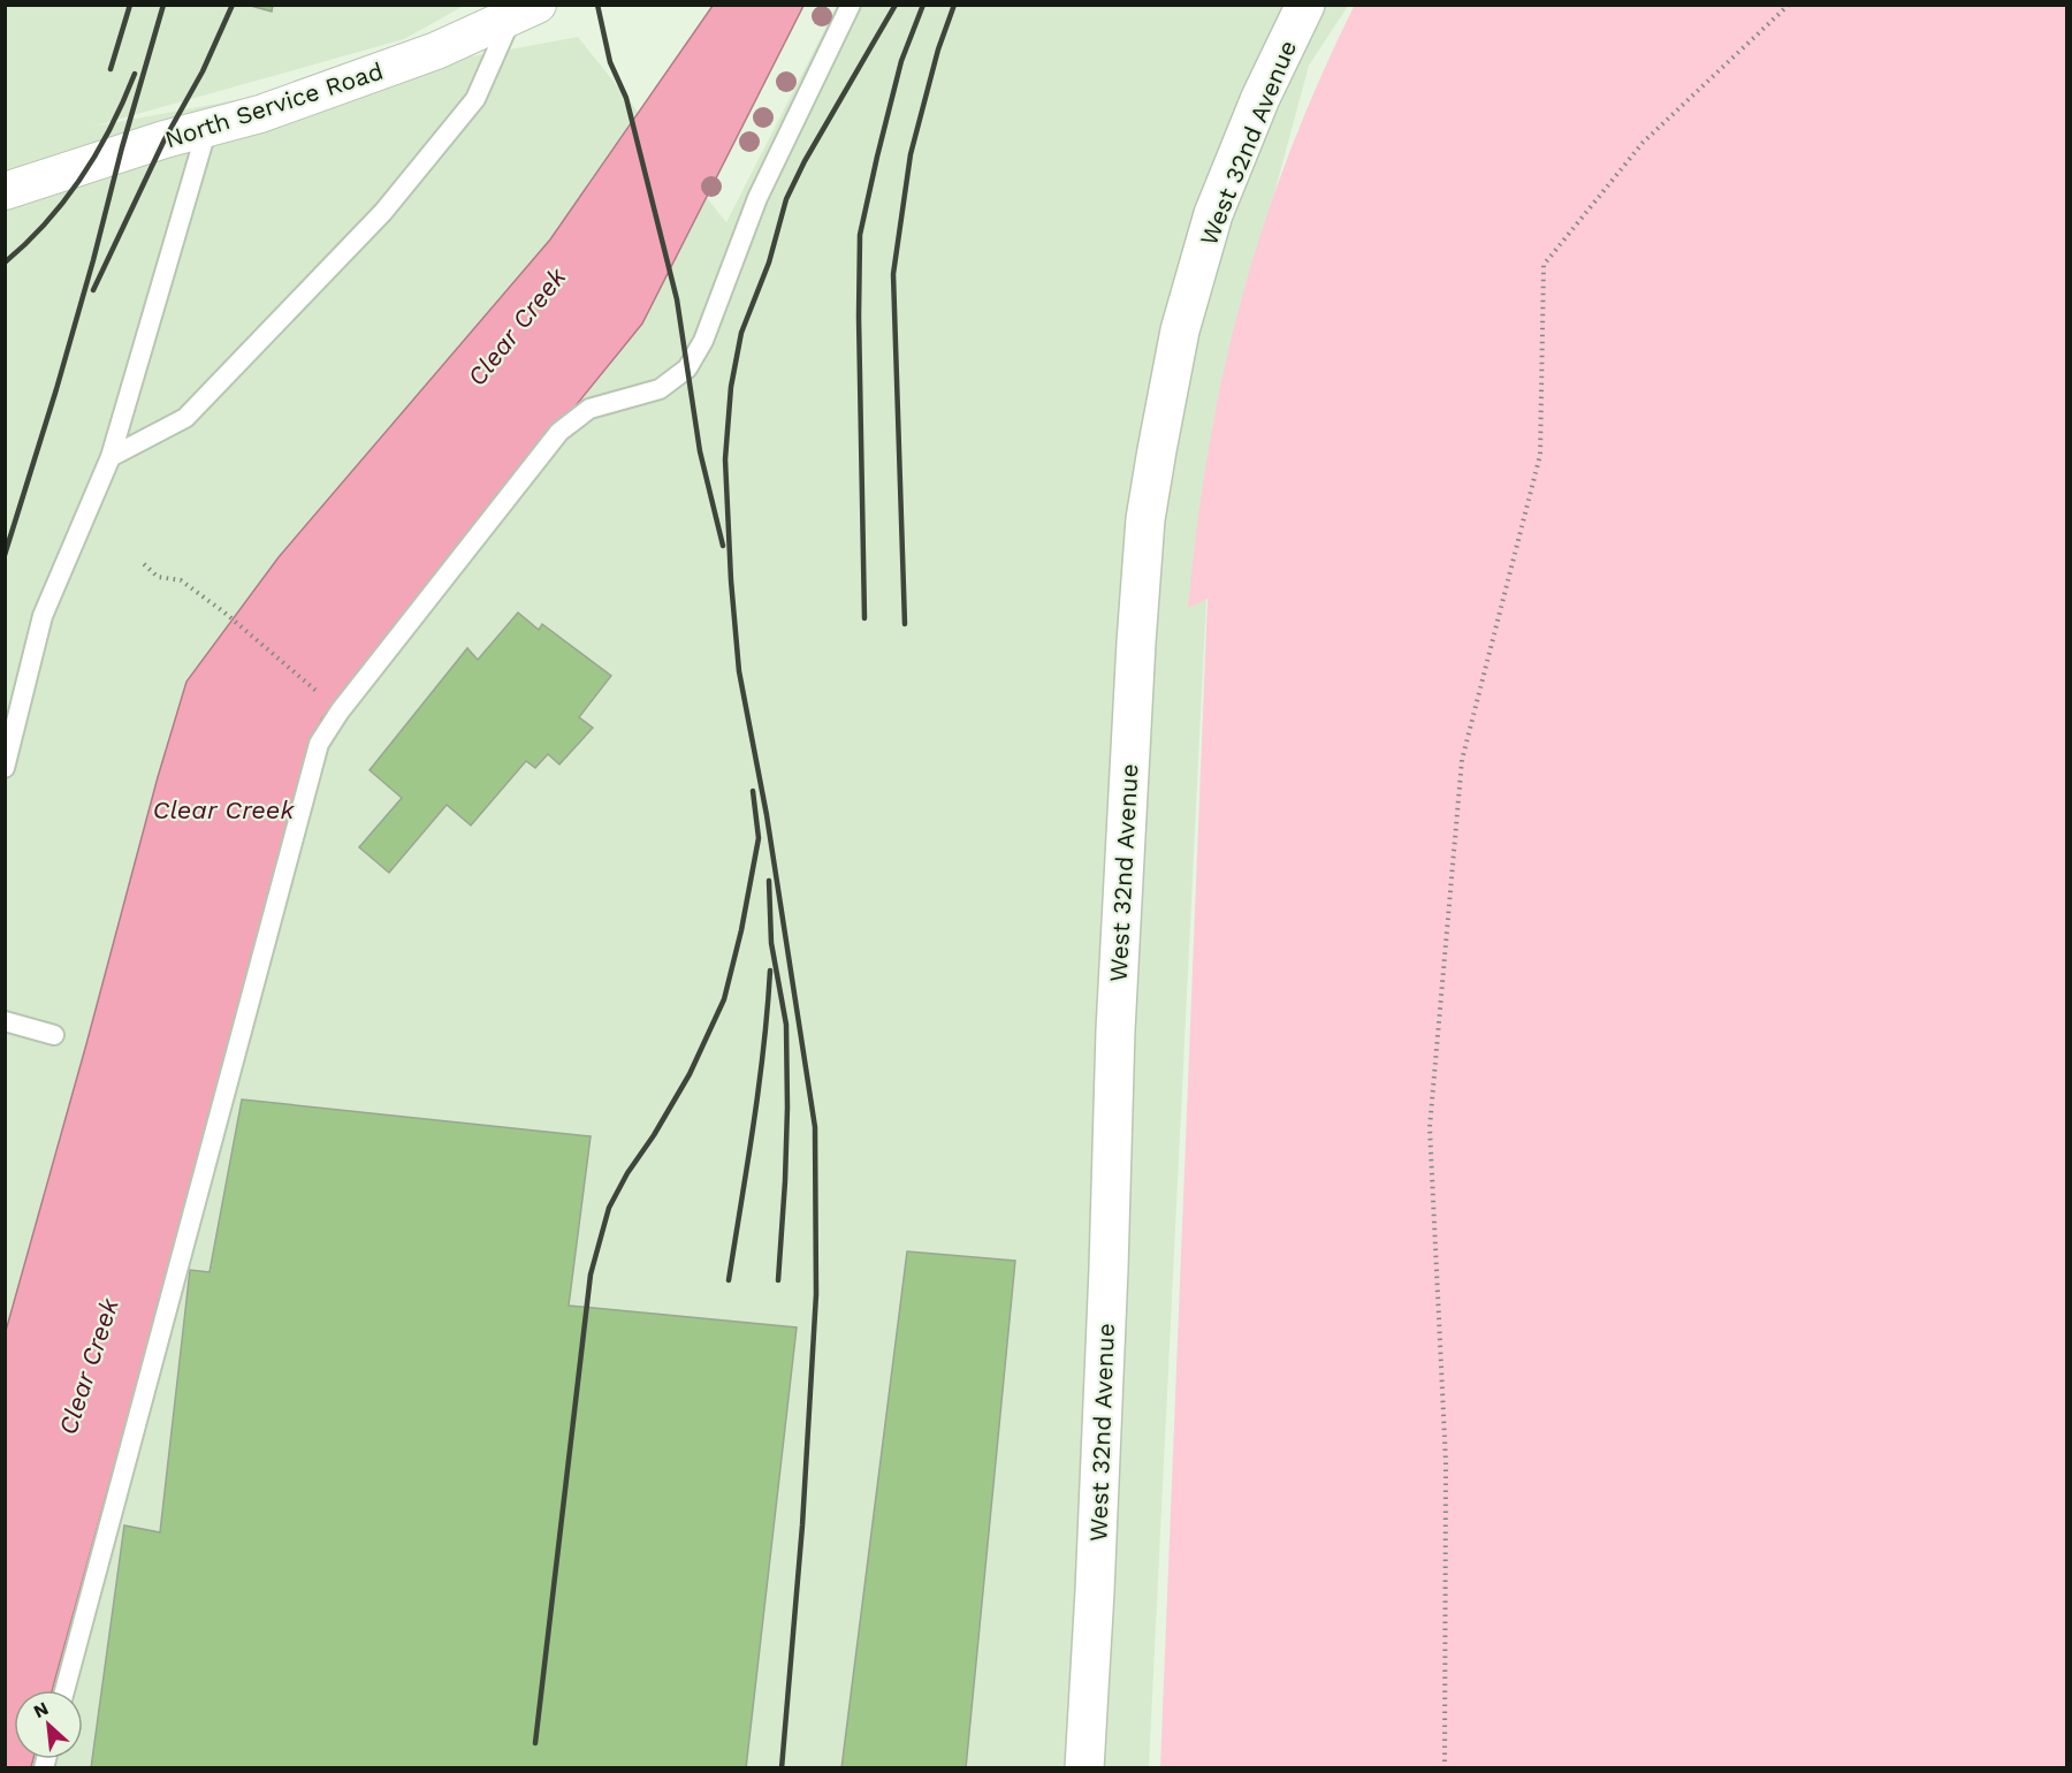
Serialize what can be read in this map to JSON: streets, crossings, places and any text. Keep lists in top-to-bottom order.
{
  "streets": {
    "street": ["North Service Road", "West 32nd Avenue"]
  },
  "water": ["Clear Creek"],
  "north": "top left"
}
